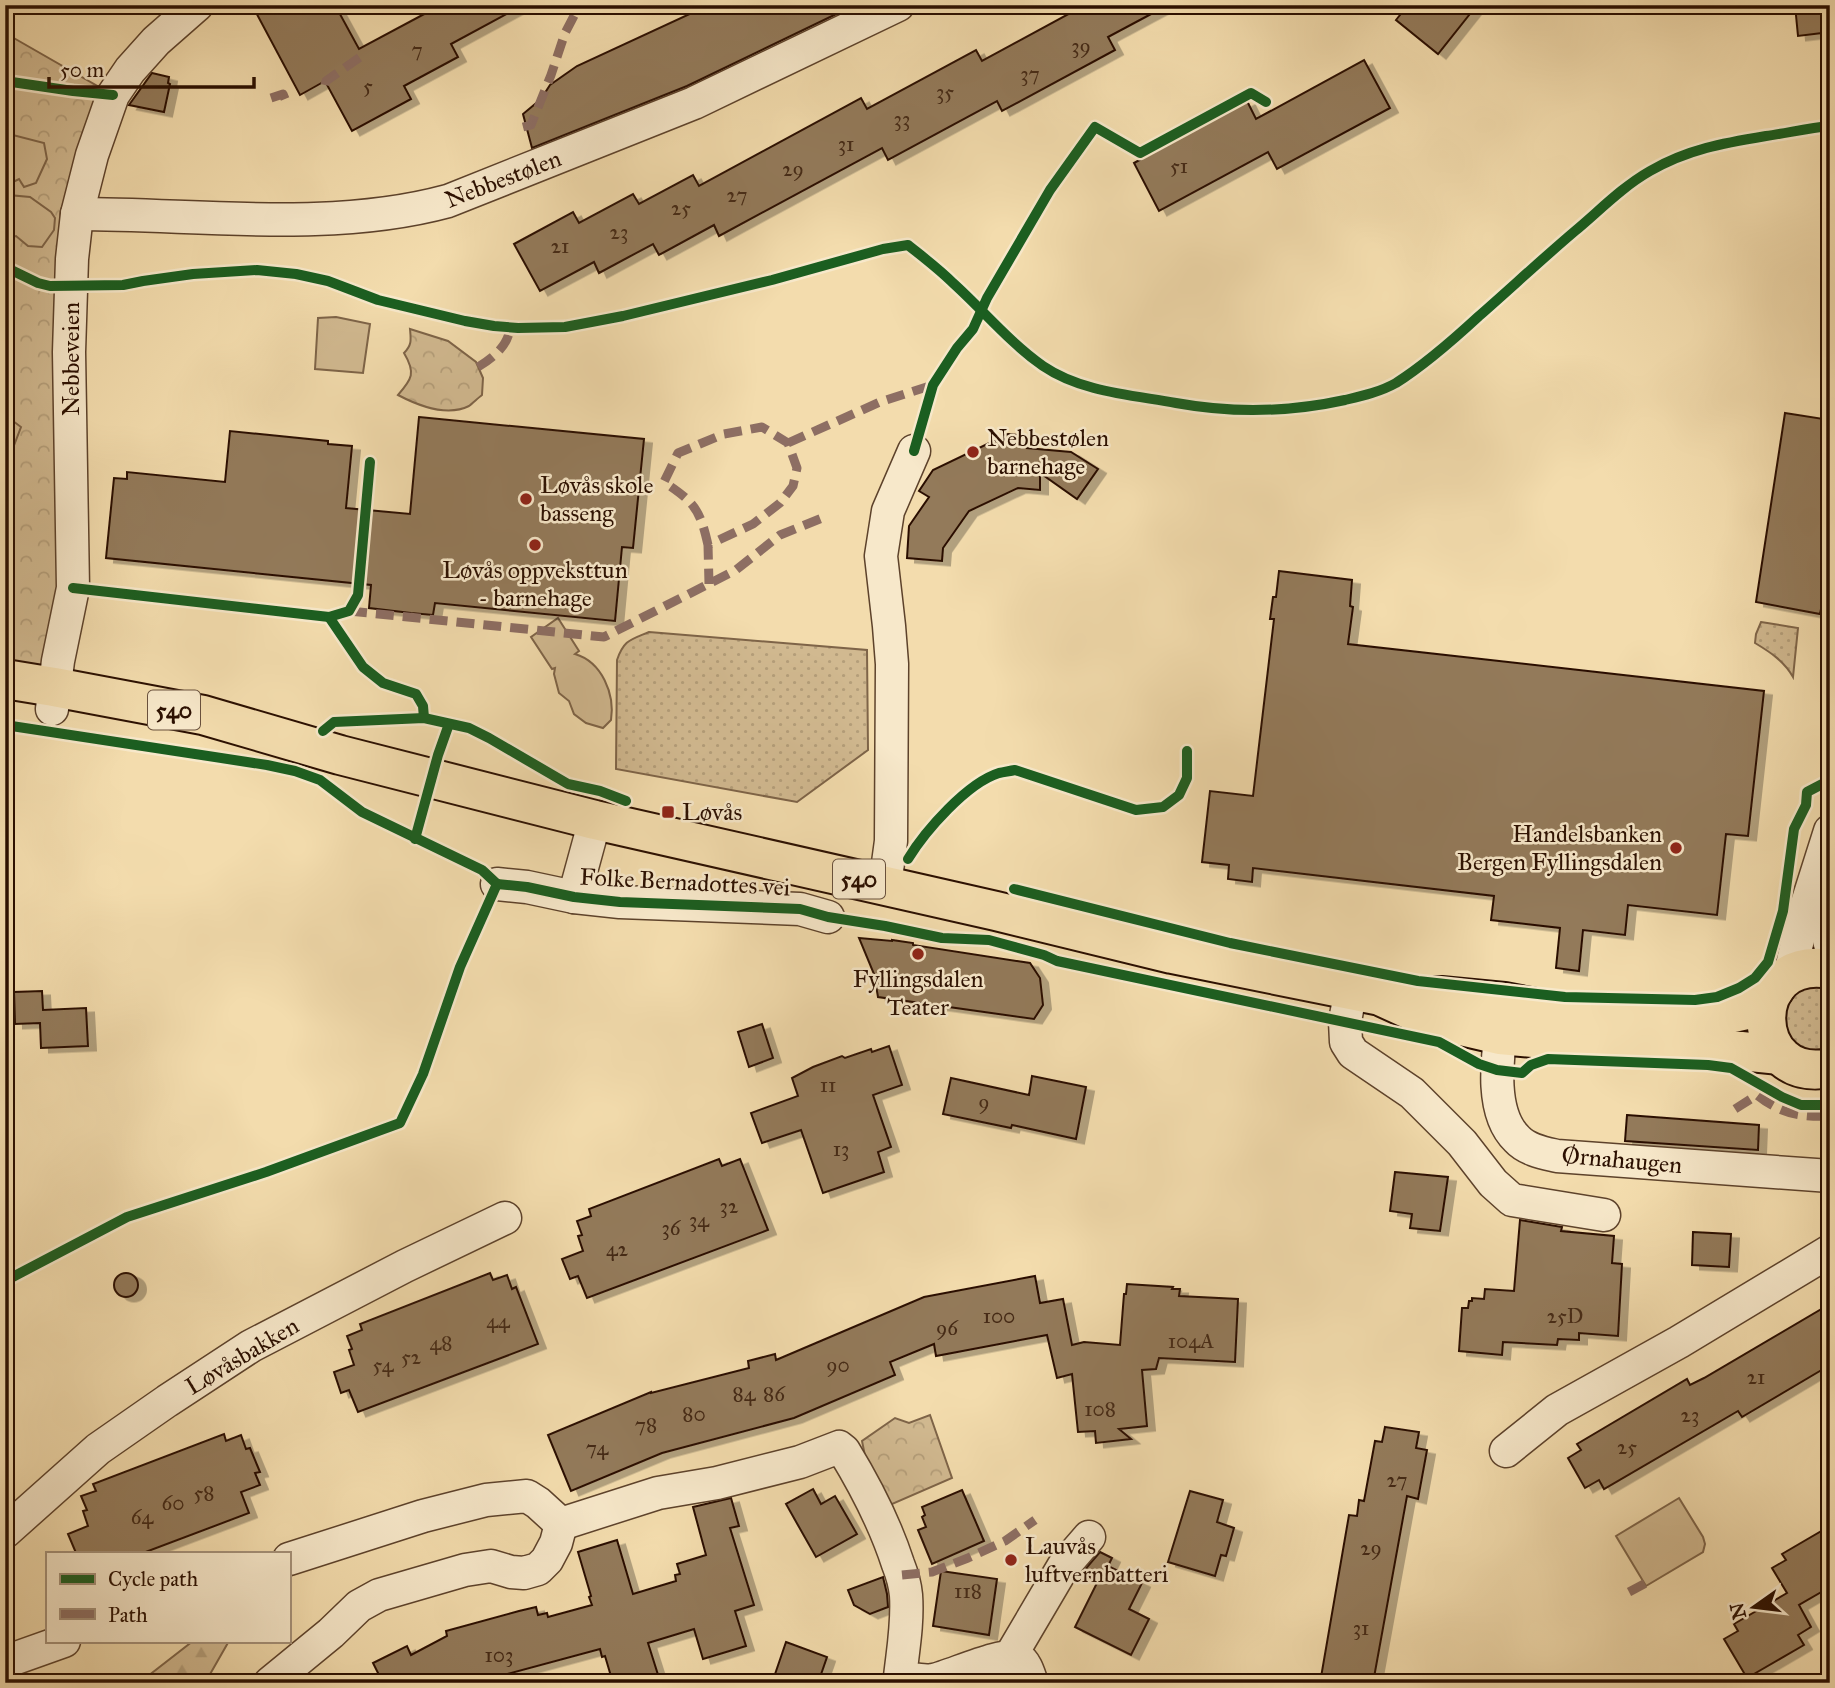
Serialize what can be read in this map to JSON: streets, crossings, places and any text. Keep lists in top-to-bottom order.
{
  "streets": {
    "main road": ["540", "Folke Bernadottes vei"],
    "street": [
      "Nebbestølen",
      "Nebbeveien",
      "Ørnahaugen",
      "Løvåsbakken"
    ]
  },
  "crossings": [
    ["Nebbestølen", "Nebbeveien"],
    ["Nebbeveien", "Folke Bernadottes vei"],
    ["540", "Folke Bernadottes vei"],
    ["Folke Bernadottes vei", "Ørnahaugen"]
  ],
  "places": {
    "other": [
      "Nebbestølen barnehage",
      "Løvås skole basseng",
      "Løvås oppveksttun - barnehage",
      "Handelsbanken Bergen Fyllingsdalen",
      "Fyllingsdalen Teater",
      "Lauvås luftvernbatteri"
    ],
    "transit": ["Løvås"]
  },
  "house_numbers": [
    "39",
    "7",
    "37",
    "5",
    "35",
    "33",
    "31",
    "51",
    "29",
    "27",
    "25",
    "23",
    "21",
    "11",
    "9",
    "13",
    "32",
    "34",
    "36",
    "42",
    "100",
    "25D",
    "44",
    "96",
    "104A",
    "48",
    "52",
    "54",
    "90",
    "21",
    "84",
    "86",
    "108",
    "80",
    "23",
    "78",
    "25",
    "74",
    "27",
    "58",
    "60",
    "64",
    "29",
    "118",
    "31",
    "103"
  ],
  "legend": ["Cycle path", "Path"],
  "scale_bar": "50 m",
  "north": "left"
}
